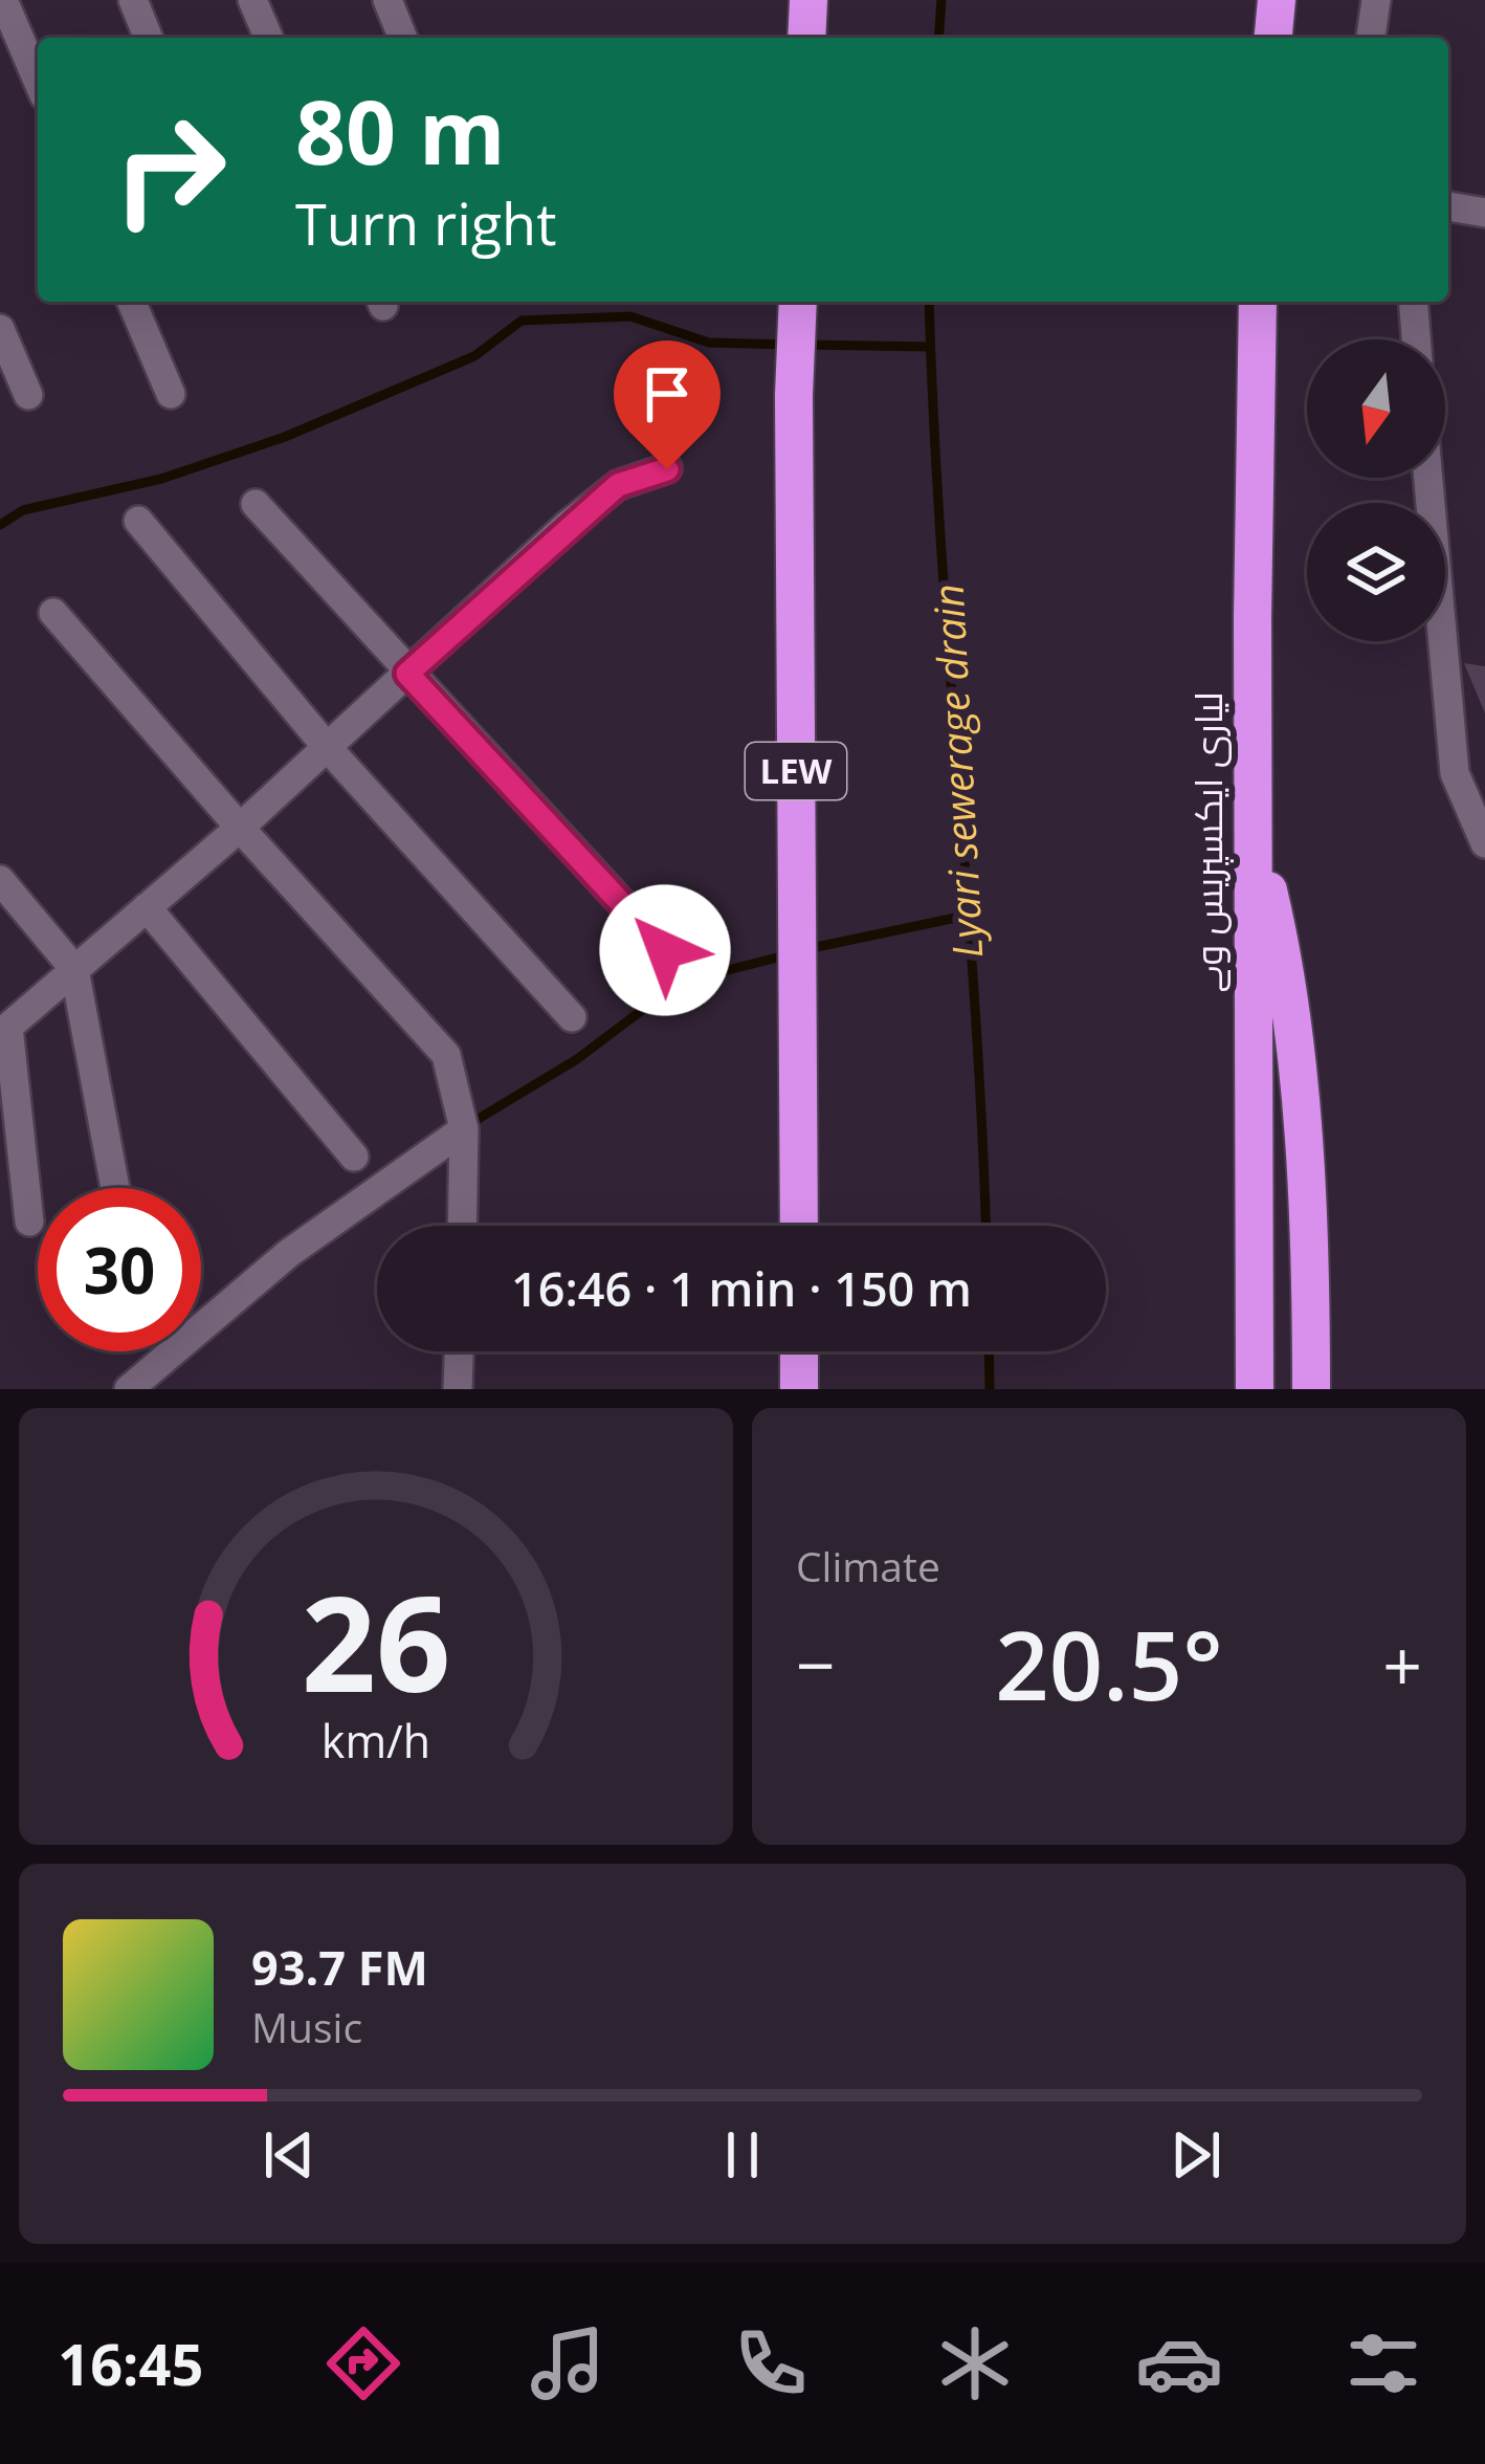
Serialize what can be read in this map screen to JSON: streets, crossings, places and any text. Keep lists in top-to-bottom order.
{
  "streets": {
    "highway": ["LEW", "لیاری ایکسپریس وے"]
  },
  "water": ["Lyari sewerage drain"],
  "north": "bottom",
  "page": {
    "turn": ["80 m", "Turn right"],
    "limit": "30",
    "trip": "16:46 · 1 min · 150 m",
    "tile": "Climate",
    "heat": ["−", "20.5°", "+"],
    "song": ["93.7 FM", "Music"],
    "tabs": "16:45",
    "gauge": ["26", "km/h"]
  }
}
